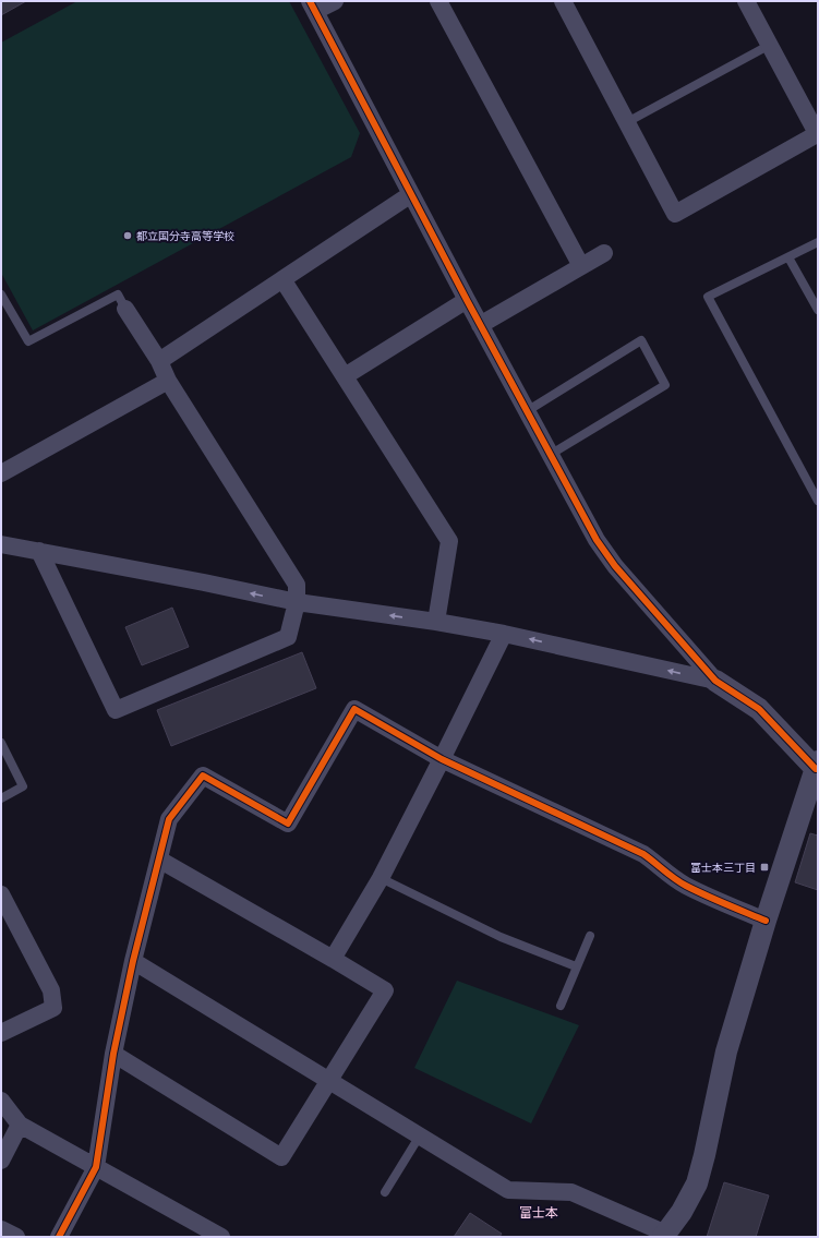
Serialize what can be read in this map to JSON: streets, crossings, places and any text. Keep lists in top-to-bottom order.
{
  "districts": ["富士本"],
  "places": {
    "other": ["都立国分寺高等学校"],
    "transit": ["富士本三丁目"]
  }
}
